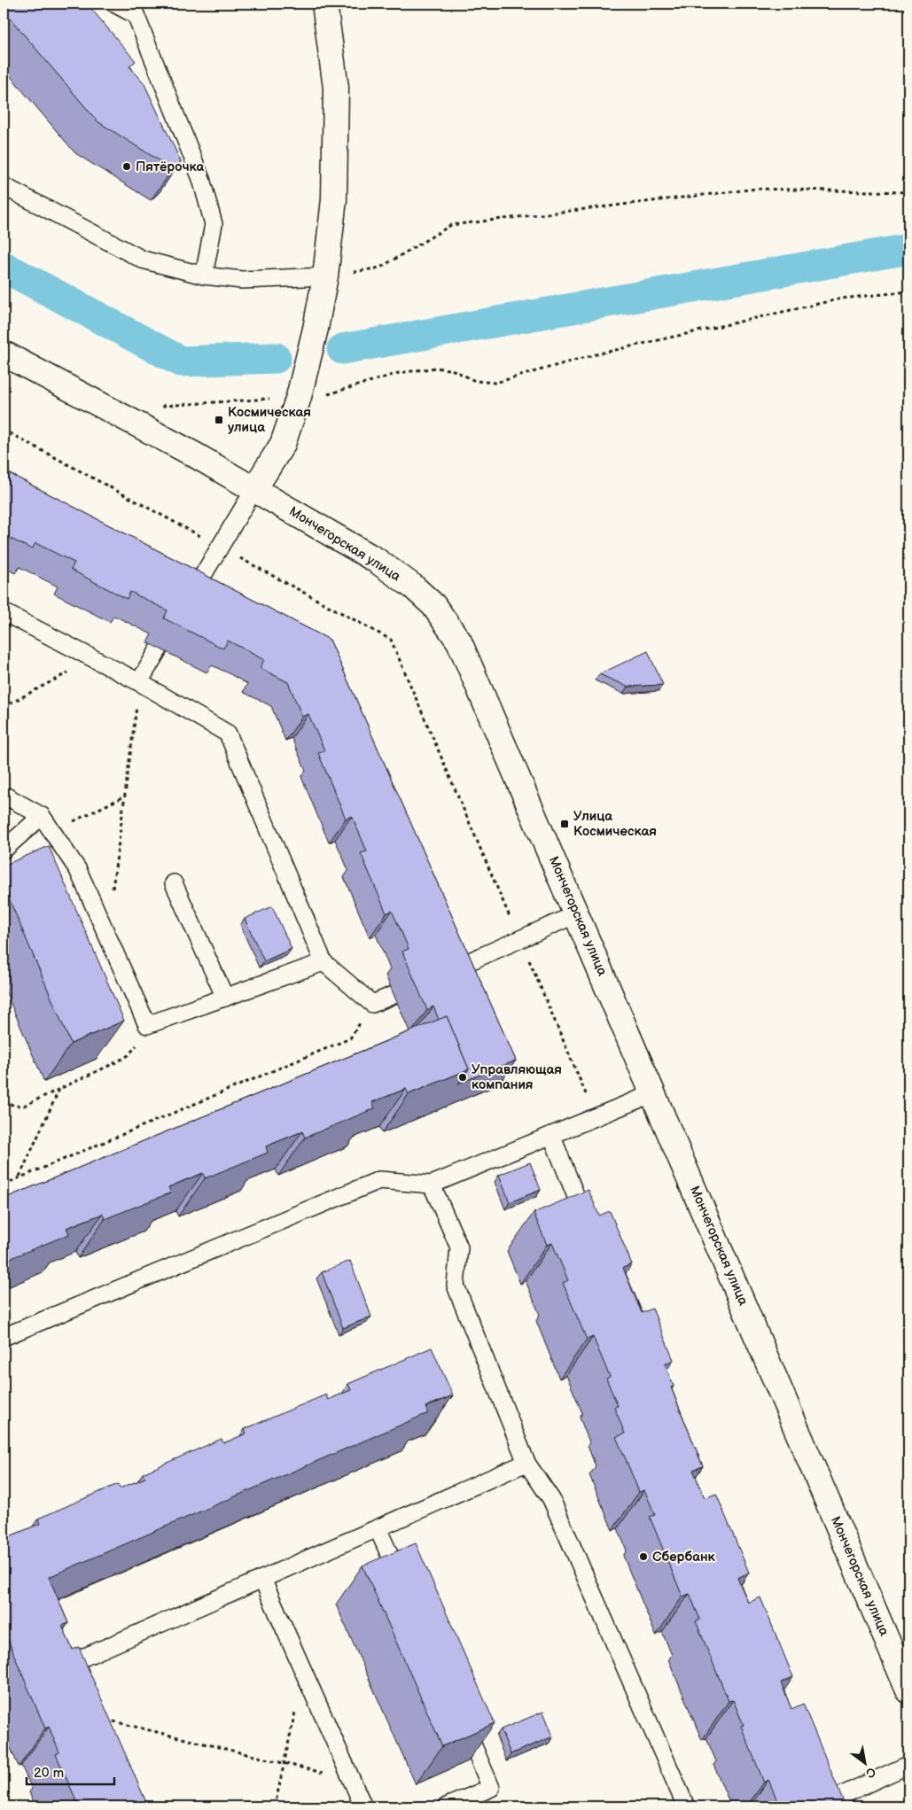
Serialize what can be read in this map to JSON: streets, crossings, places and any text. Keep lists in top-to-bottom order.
{
  "streets": {
    "street": ["Мончегорская улица"]
  },
  "places": {
    "other": ["Пятёрочка", "Управляющая компания", "Сбербанк"],
    "transit": ["Космическая улица", "Улица Космическая"]
  },
  "scale_bar": "20 m",
  "north": "bottom right"
}
